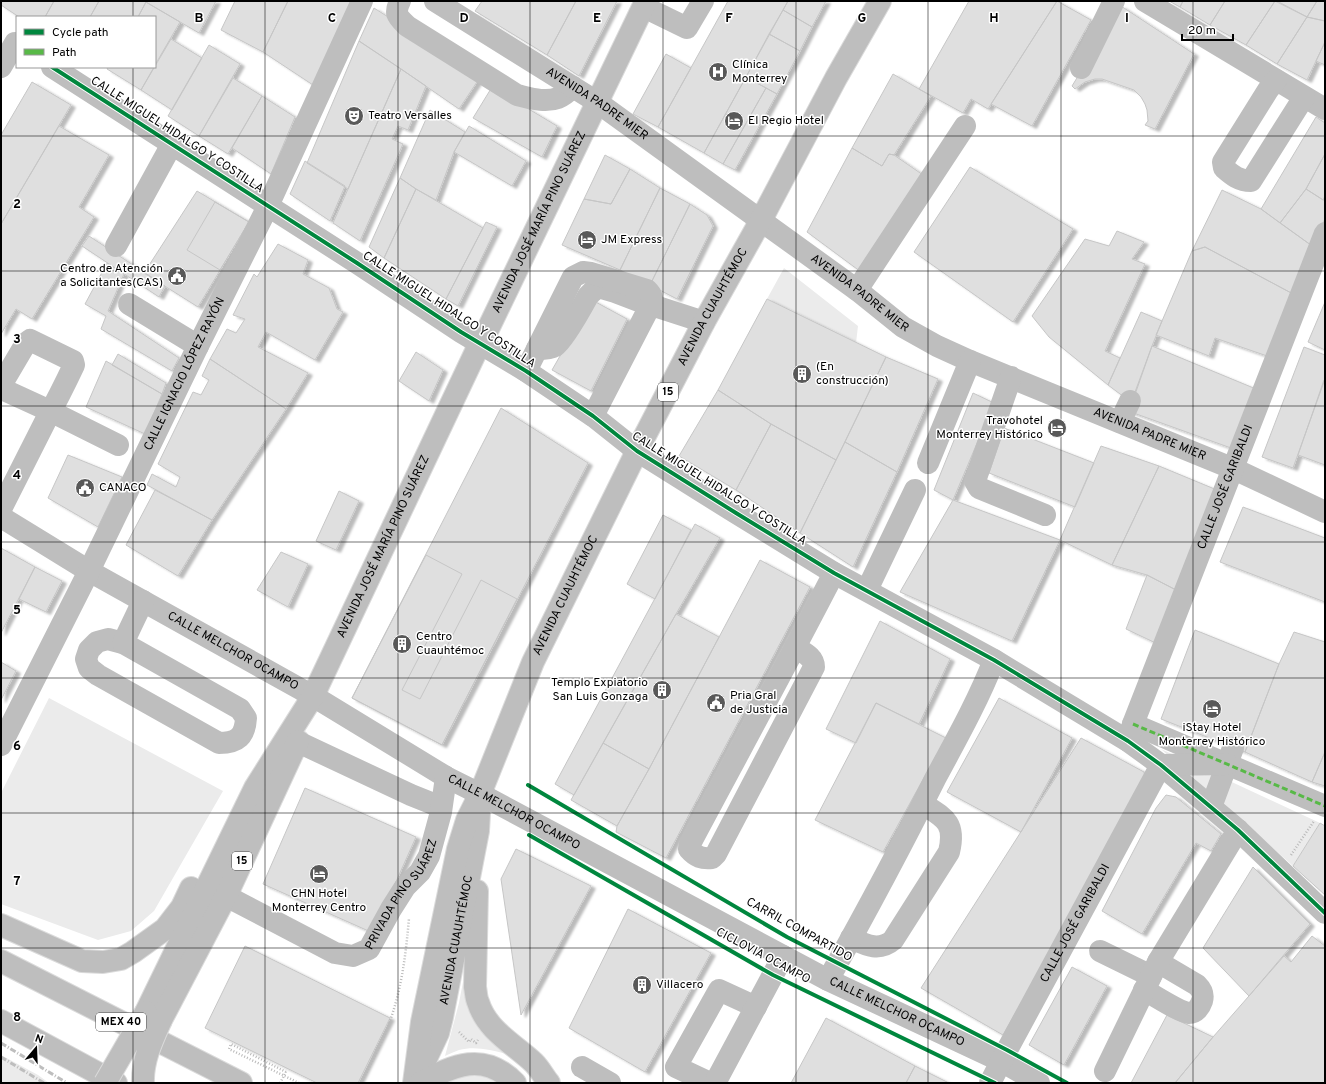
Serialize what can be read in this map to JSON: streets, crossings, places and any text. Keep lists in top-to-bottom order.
{
  "streets": {
    "main road": [
      "AVENIDA PADRE MIER",
      "CALLE MIGUEL HIDALGO Y COSTILLA",
      "AVENIDA JOSÉ MARÍA PINO SUÁREZ",
      "AVENIDA CUAUHTÉMOC",
      "CALLE IGNACIO LÓPEZ RAYÓN",
      "15",
      "CALLE JOSÉ GARIBALDI",
      "CALLE MELCHOR OCAMPO",
      "PRIVADA PINO SUÁREZ",
      "MEX 40"
    ],
    "cycle path": ["CARRIL COMPARTIDO", "CICLOVIA OCAMPO"]
  },
  "crossings": [
    ["AVENIDA PADRE MIER", "AVENIDA JOSÉ MARÍA PINO SUÁREZ"],
    ["AVENIDA PADRE MIER", "AVENIDA CUAUHTÉMOC"],
    ["AVENIDA PADRE MIER", "CALLE JOSÉ GARIBALDI"],
    ["CALLE MIGUEL HIDALGO Y COSTILLA", "AVENIDA JOSÉ MARÍA PINO SUÁREZ"],
    ["CALLE MIGUEL HIDALGO Y COSTILLA", "AVENIDA CUAUHTÉMOC"],
    ["CALLE MIGUEL HIDALGO Y COSTILLA", "CALLE IGNACIO LÓPEZ RAYÓN"],
    ["CALLE MIGUEL HIDALGO Y COSTILLA", "CALLE JOSÉ GARIBALDI"],
    ["AVENIDA JOSÉ MARÍA PINO SUÁREZ", "15"],
    ["AVENIDA JOSÉ MARÍA PINO SUÁREZ", "CALLE MELCHOR OCAMPO"],
    ["AVENIDA CUAUHTÉMOC", "CALLE MELCHOR OCAMPO"],
    ["CALLE IGNACIO LÓPEZ RAYÓN", "CALLE MELCHOR OCAMPO"],
    ["15", "CALLE MELCHOR OCAMPO"],
    ["15", "PRIVADA PINO SUÁREZ"],
    ["CALLE JOSÉ GARIBALDI", "CALLE MELCHOR OCAMPO"],
    ["CALLE MELCHOR OCAMPO", "PRIVADA PINO SUÁREZ"]
  ],
  "places": {
    "hospital": ["Clínica Monterrey"],
    "theatre": ["Teatro Versalles"],
    "hotel": [
      "El Regio Hotel",
      "JM Express",
      "Travohotel Monterrey Histórico",
      "iStay Hotel Monterrey Histórico",
      "CHN Hotel Monterrey Centro"
    ],
    "public building": ["Centro de Atención a Solicitantes(CAS)", "CANACO", "Pria Gral de Justicia"],
    "building": [
      "(En construcción)",
      "Centro Cuauhtémoc",
      "Templo Expiatorio San Luis Gonzaga",
      "Villacero"
    ]
  },
  "legend": ["Cycle path", "Path"],
  "scale_bar": "20 m",
  "north": "top",
  "grid": {
    "columns": [
      "B",
      "C",
      "D",
      "E",
      "F",
      "G",
      "H",
      "I"
    ],
    "rows": [
      "2",
      "3",
      "4",
      "5",
      "6",
      "7",
      "8"
    ]
  }
}
